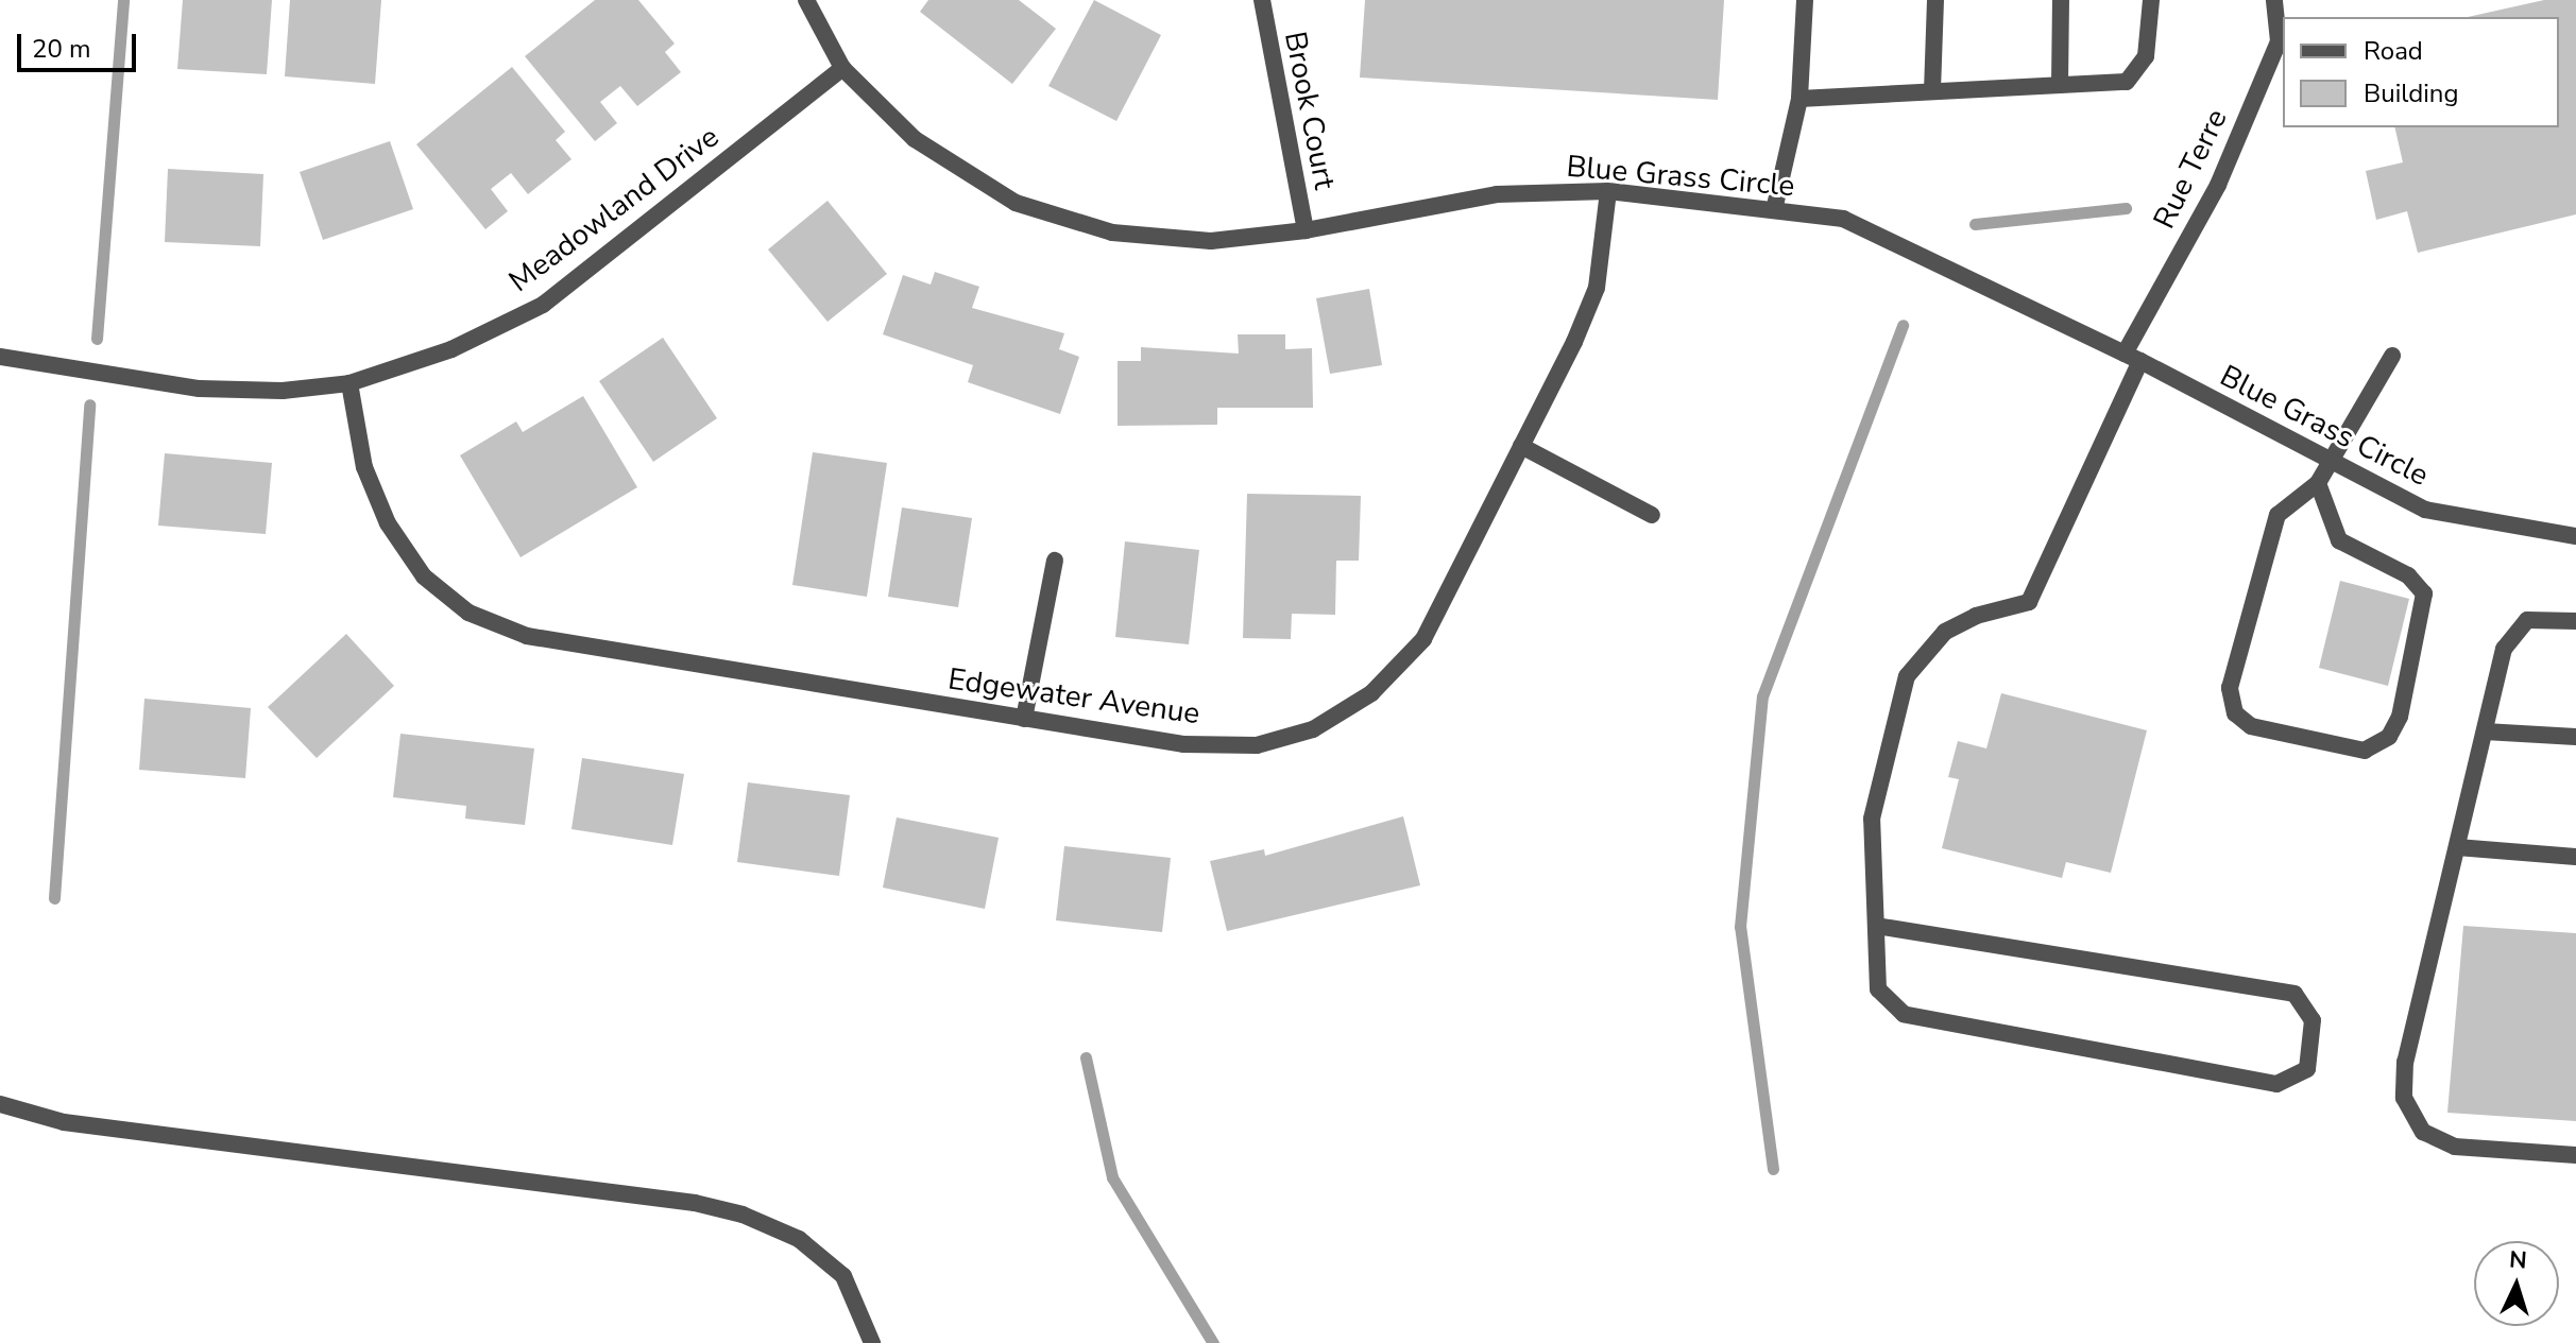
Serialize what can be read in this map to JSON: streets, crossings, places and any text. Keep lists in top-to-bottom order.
{
  "streets": {
    "street": [
      "Brook Court",
      "Rue Terre",
      "Blue Grass Circle",
      "Meadowland Drive",
      "Edgewater Avenue"
    ]
  },
  "crossings": [
    ["Brook Court", "Blue Grass Circle"],
    ["Rue Terre", "Blue Grass Circle"],
    ["Blue Grass Circle", "Meadowland Drive"],
    ["Blue Grass Circle", "Edgewater Avenue"],
    ["Meadowland Drive", "Edgewater Avenue"]
  ],
  "legend": ["Road", "Building"],
  "scale_bar": "20 m",
  "north": "top"
}
